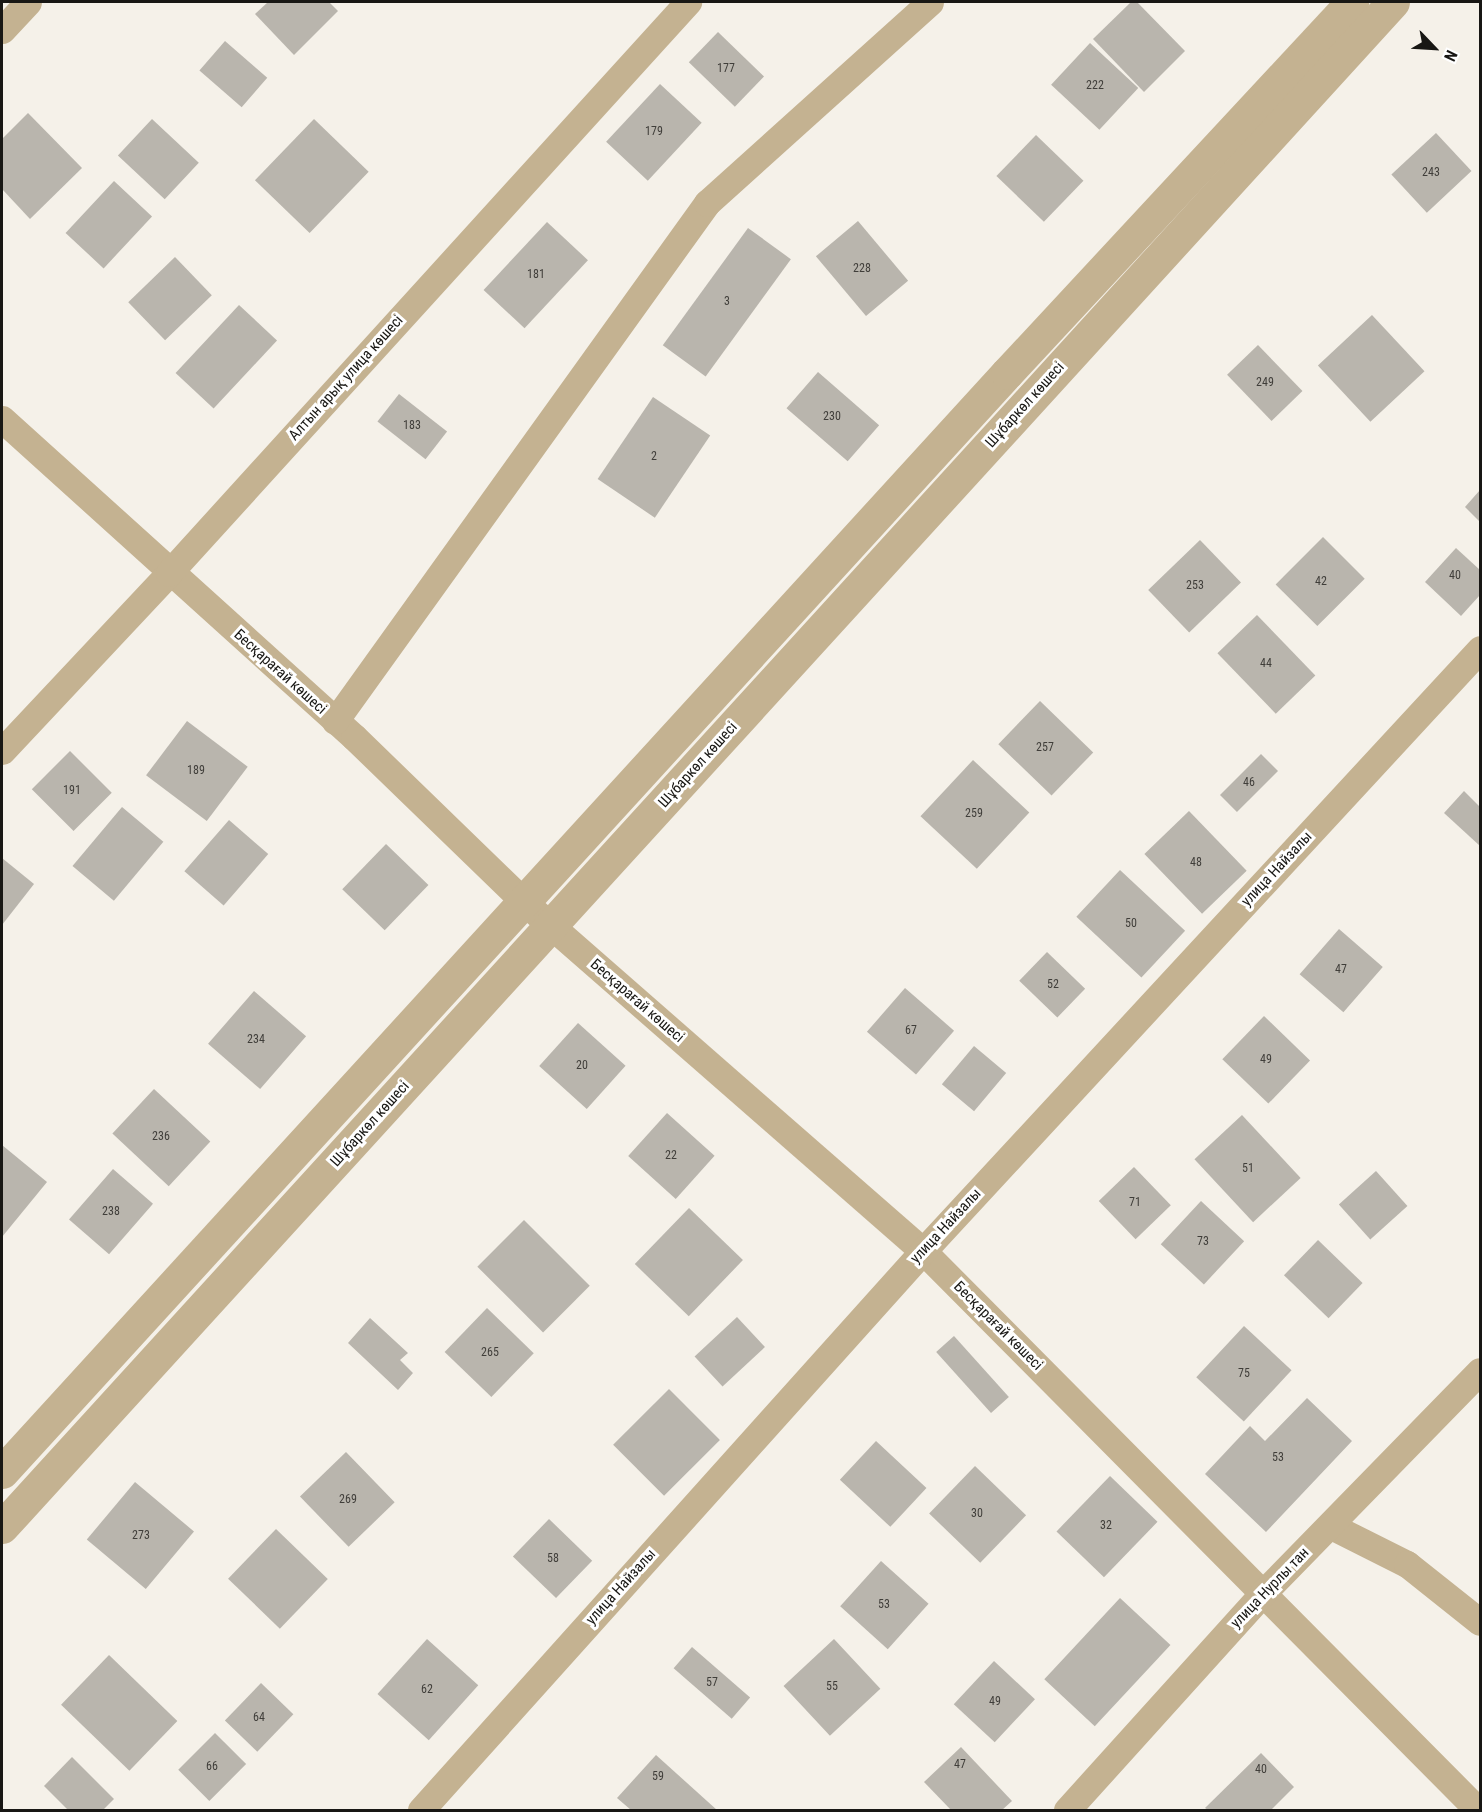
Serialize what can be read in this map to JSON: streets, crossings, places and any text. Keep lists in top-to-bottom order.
{
  "streets": {
    "street": [
      "Алтын арық улица көшесі",
      "Шұбаркөл көшесі",
      "Бесқарағай көшесі",
      "улица Найзалы",
      "улица Нурлы тан"
    ]
  },
  "crossings": [
    ["Алтын арық улица көшесі", "Бесқарағай көшесі"],
    ["Шұбаркөл көшесі", "Бесқарағай көшесі"],
    ["Бесқарағай көшесі", "улица Найзалы"],
    ["Бесқарағай көшесі", "улица Нурлы тан"]
  ],
  "house_numbers": [
    "177",
    "222",
    "179",
    "243",
    "228",
    "181",
    "3",
    "249",
    "230",
    "183",
    "2",
    "40",
    "42",
    "253",
    "44",
    "257",
    "189",
    "46",
    "191",
    "259",
    "48",
    "50",
    "47",
    "52",
    "67",
    "234",
    "49",
    "20",
    "236",
    "22",
    "51",
    "71",
    "238",
    "73",
    "265",
    "75",
    "53",
    "269",
    "30",
    "32",
    "273",
    "58",
    "53",
    "57",
    "55",
    "62",
    "49",
    "64",
    "47",
    "66",
    "40",
    "59"
  ],
  "north": "bottom right"
}
